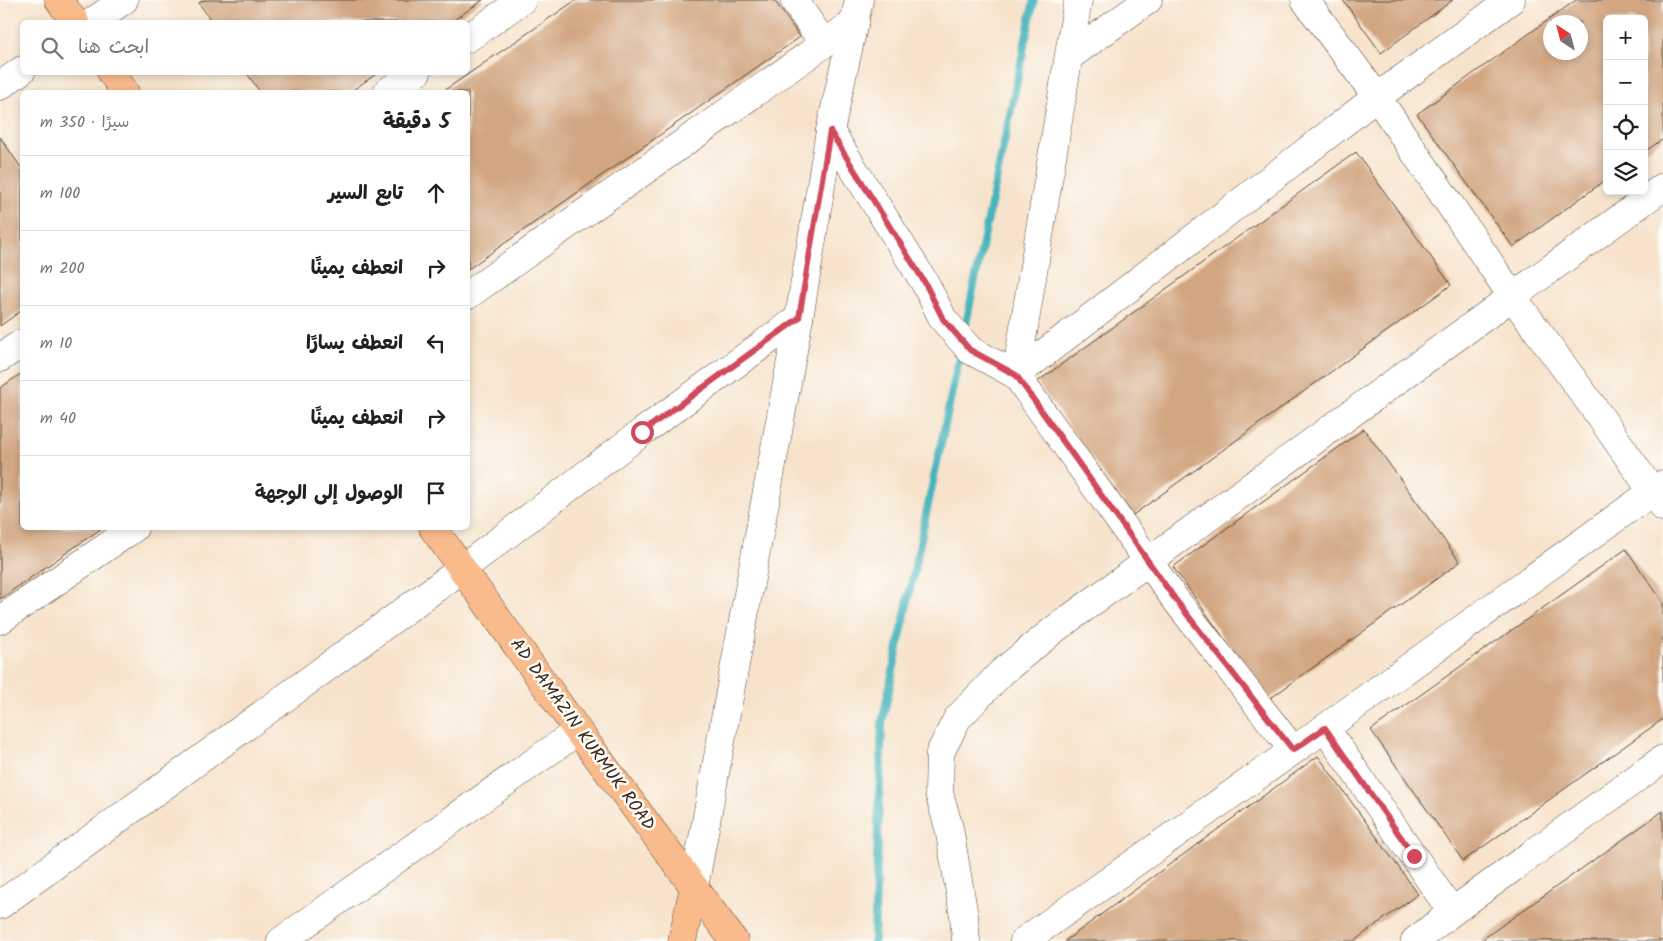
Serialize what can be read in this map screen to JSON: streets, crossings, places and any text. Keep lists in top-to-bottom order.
{
  "streets": {
    "main road": ["AD DAMAZIN KURMUK ROAD"]
  },
  "north": "top left",
  "page": {
    "map_buttons": ["+", "−"],
    "search": "ابحث هنا",
    "heading": ["5 دقيقة", "سيرًا · 350 m"],
    "list": [
      ["تابع السير", "100 m"],
      ["انعطف يمينًا", "200 m"],
      ["انعطف يسارًا", "10 m"],
      ["انعطف يمينًا", "40 m"],
      "الوصول إلى الوجهة"
    ]
  }
}
